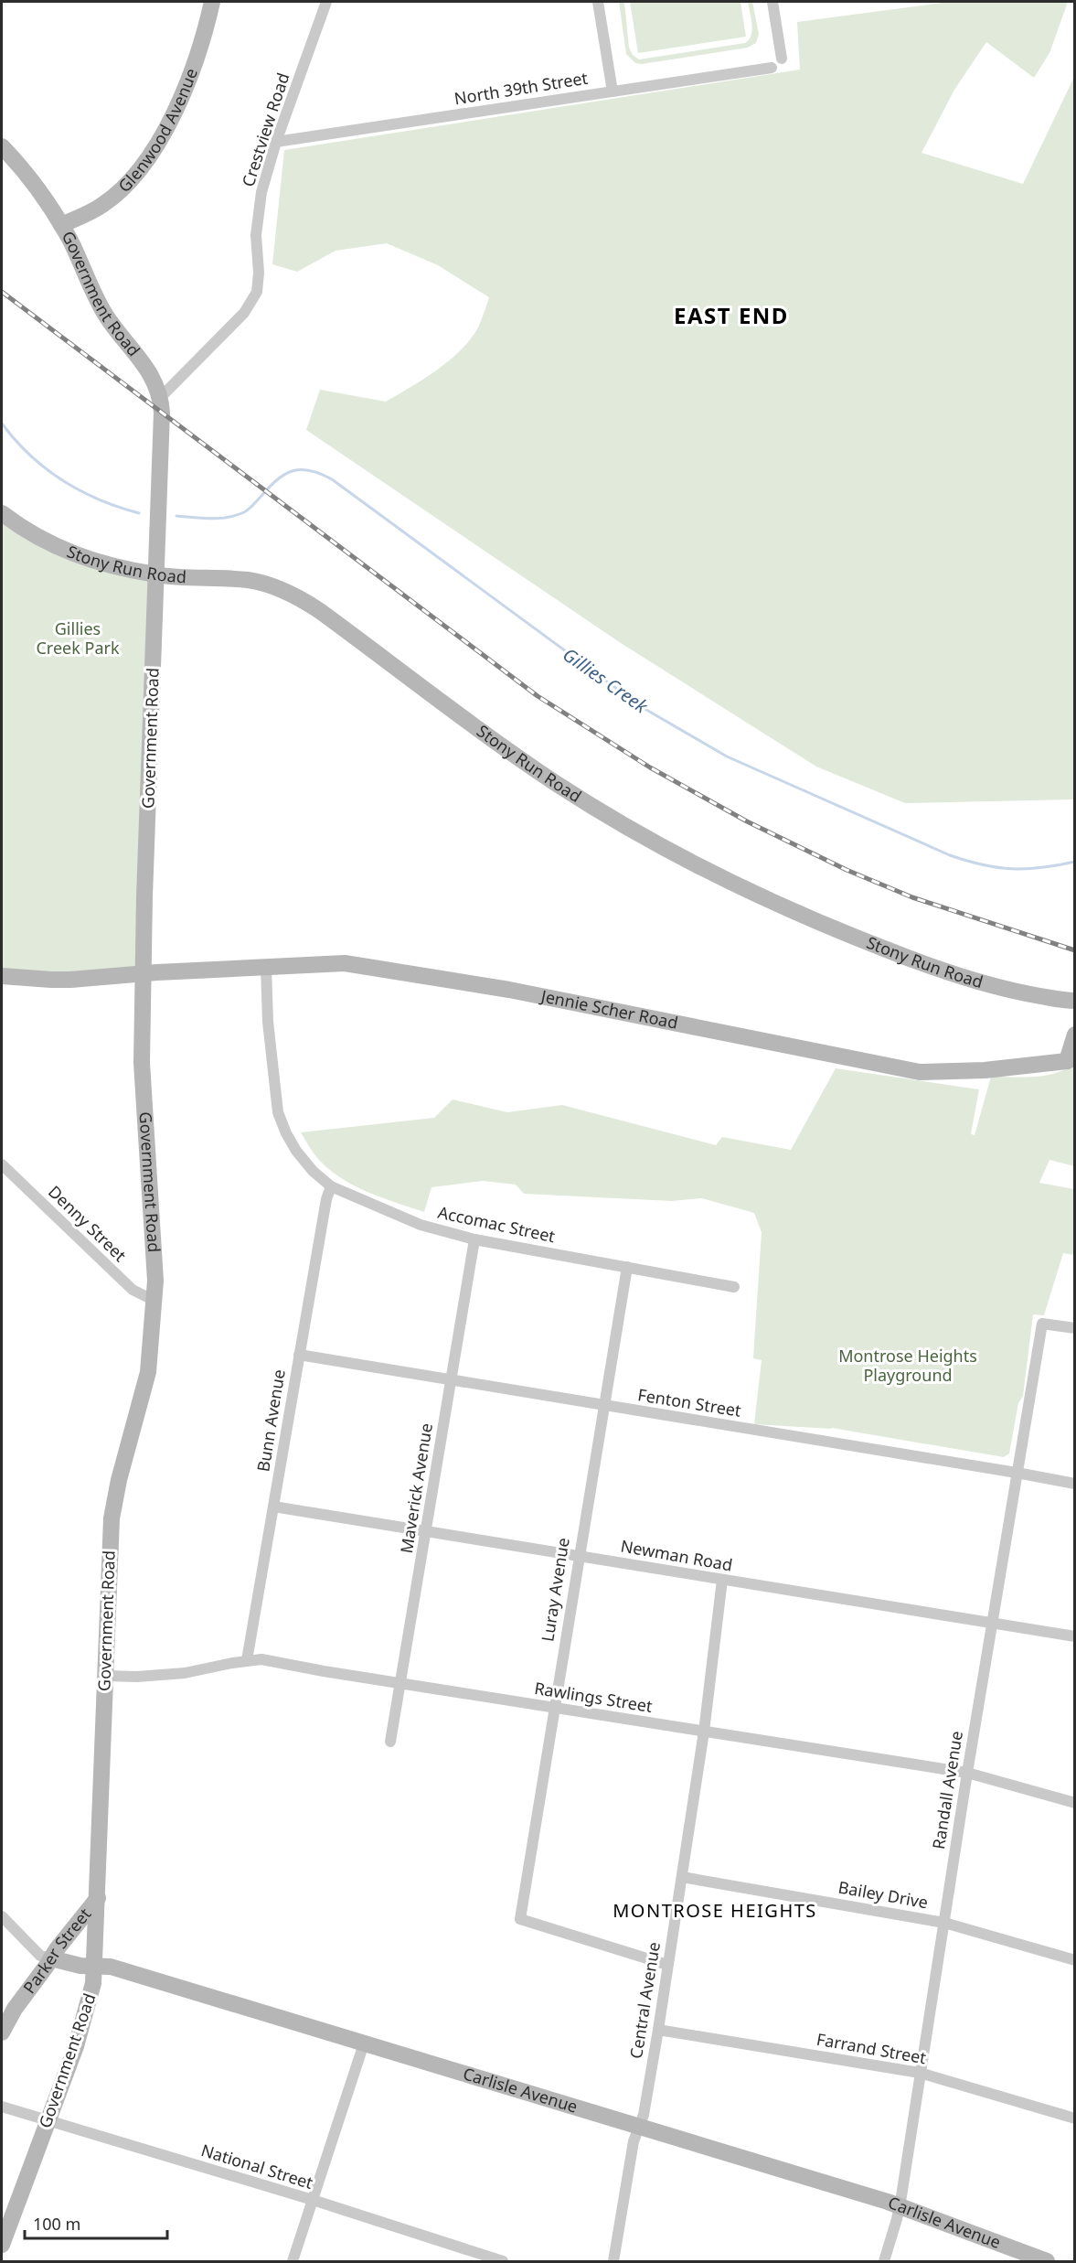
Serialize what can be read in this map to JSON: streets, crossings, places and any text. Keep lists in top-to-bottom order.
{
  "streets": {
    "street": [
      "North 39th Street",
      "Glenwood Avenue",
      "Crestview Road",
      "Government Road",
      "Stony Run Road",
      "Jennie Scher Road",
      "Denny Street",
      "Accomac Street",
      "Fenton Street",
      "Bunn Avenue",
      "Maverick Avenue",
      "Newman Road",
      "Luray Avenue",
      "Rawlings Street",
      "Randall Avenue",
      "Bailey Drive",
      "Parker Street",
      "Central Avenue",
      "Farrand Street",
      "Carlisle Avenue",
      "National Street"
    ]
  },
  "crossings": [
    ["North 39th Street", "Crestview Road"],
    ["Glenwood Avenue", "Government Road"],
    ["Crestview Road", "Government Road"],
    ["Government Road", "Stony Run Road"],
    ["Government Road", "Jennie Scher Road"],
    ["Government Road", "Denny Street"],
    ["Government Road", "Rawlings Street"],
    ["Government Road", "Parker Street"],
    ["Government Road", "Carlisle Avenue"],
    ["Government Road", "National Street"],
    ["Jennie Scher Road", "Accomac Street"],
    ["Accomac Street", "Bunn Avenue"],
    ["Accomac Street", "Maverick Avenue"],
    ["Accomac Street", "Luray Avenue"],
    ["Fenton Street", "Bunn Avenue"],
    ["Fenton Street", "Maverick Avenue"],
    ["Fenton Street", "Luray Avenue"],
    ["Fenton Street", "Randall Avenue"],
    ["Bunn Avenue", "Newman Road"],
    ["Bunn Avenue", "Rawlings Street"],
    ["Maverick Avenue", "Newman Road"],
    ["Maverick Avenue", "Rawlings Street"],
    ["Newman Road", "Luray Avenue"],
    ["Newman Road", "Randall Avenue"],
    ["Newman Road", "Central Avenue"],
    ["Luray Avenue", "Rawlings Street"],
    ["Luray Avenue", "Central Avenue"],
    ["Rawlings Street", "Randall Avenue"],
    ["Rawlings Street", "Central Avenue"],
    ["Randall Avenue", "Bailey Drive"],
    ["Randall Avenue", "Farrand Street"],
    ["Randall Avenue", "Carlisle Avenue"],
    ["Bailey Drive", "Central Avenue"],
    ["Parker Street", "Carlisle Avenue"],
    ["Central Avenue", "Farrand Street"],
    ["Central Avenue", "Carlisle Avenue"]
  ],
  "districts": ["EAST END", "MONTROSE HEIGHTS"],
  "water": ["Gillies Creek"],
  "parks": ["Gillies Creek Park", "Montrose Heights Playground"],
  "scale_bar": "100 m"
}
